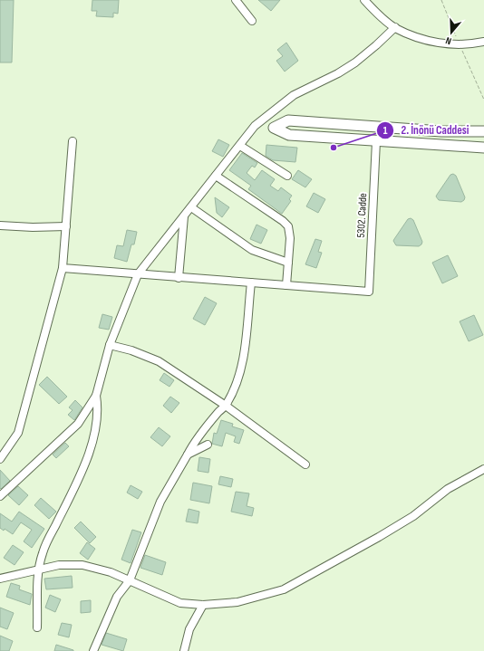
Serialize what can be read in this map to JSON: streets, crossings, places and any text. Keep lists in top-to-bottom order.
{
  "streets": {
    "street": ["5302. Cadde"]
  },
  "places": ["2. İnönü Caddesi"],
  "north": "bottom"
}
